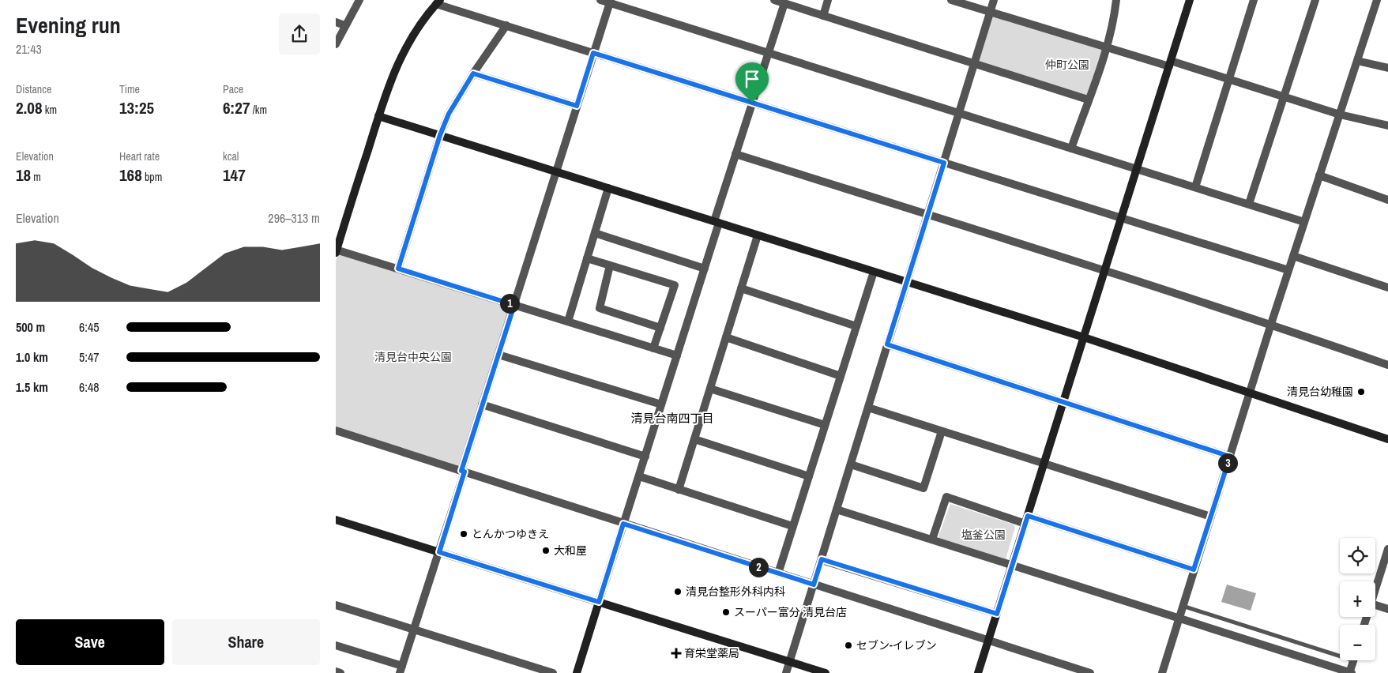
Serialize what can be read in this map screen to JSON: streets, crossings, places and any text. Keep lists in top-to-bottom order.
{
  "districts": ["清見台南四丁目"],
  "parks": ["仲町公園", "清見台中央公園", "塩釜公園"],
  "places": {
    "other": [
      "清見台幼稚園",
      "とんかつゆきえ",
      "大和屋",
      "清見台整形外科内科",
      "スーパー富分 清見台店",
      "セブン-イレブン"
    ],
    "health": ["育栄堂薬局"]
  },
  "page": {
    "heading": ["Evening run", "21:43"],
    "stats": [
      ["Distance", "2.08 km"],
      ["Time", "13:25"],
      ["Pace", "6:27 /km"],
      ["Elevation", "18 m"],
      ["Heart rate", "168 bpm"],
      ["kcal", "147"]
    ],
    "chart": ["Elevation", "296–313 m"],
    "pins": ["1", "3", "2"],
    "list": [
      {
        "name": "500 m",
        "note": "6:45"
      },
      {
        "name": "1.0 km",
        "note": "5:47"
      },
      {
        "name": "1.5 km",
        "note": "6:48"
      }
    ],
    "map_buttons": ["+", "−"],
    "buttons": ["Save", "Share"]
  }
}
